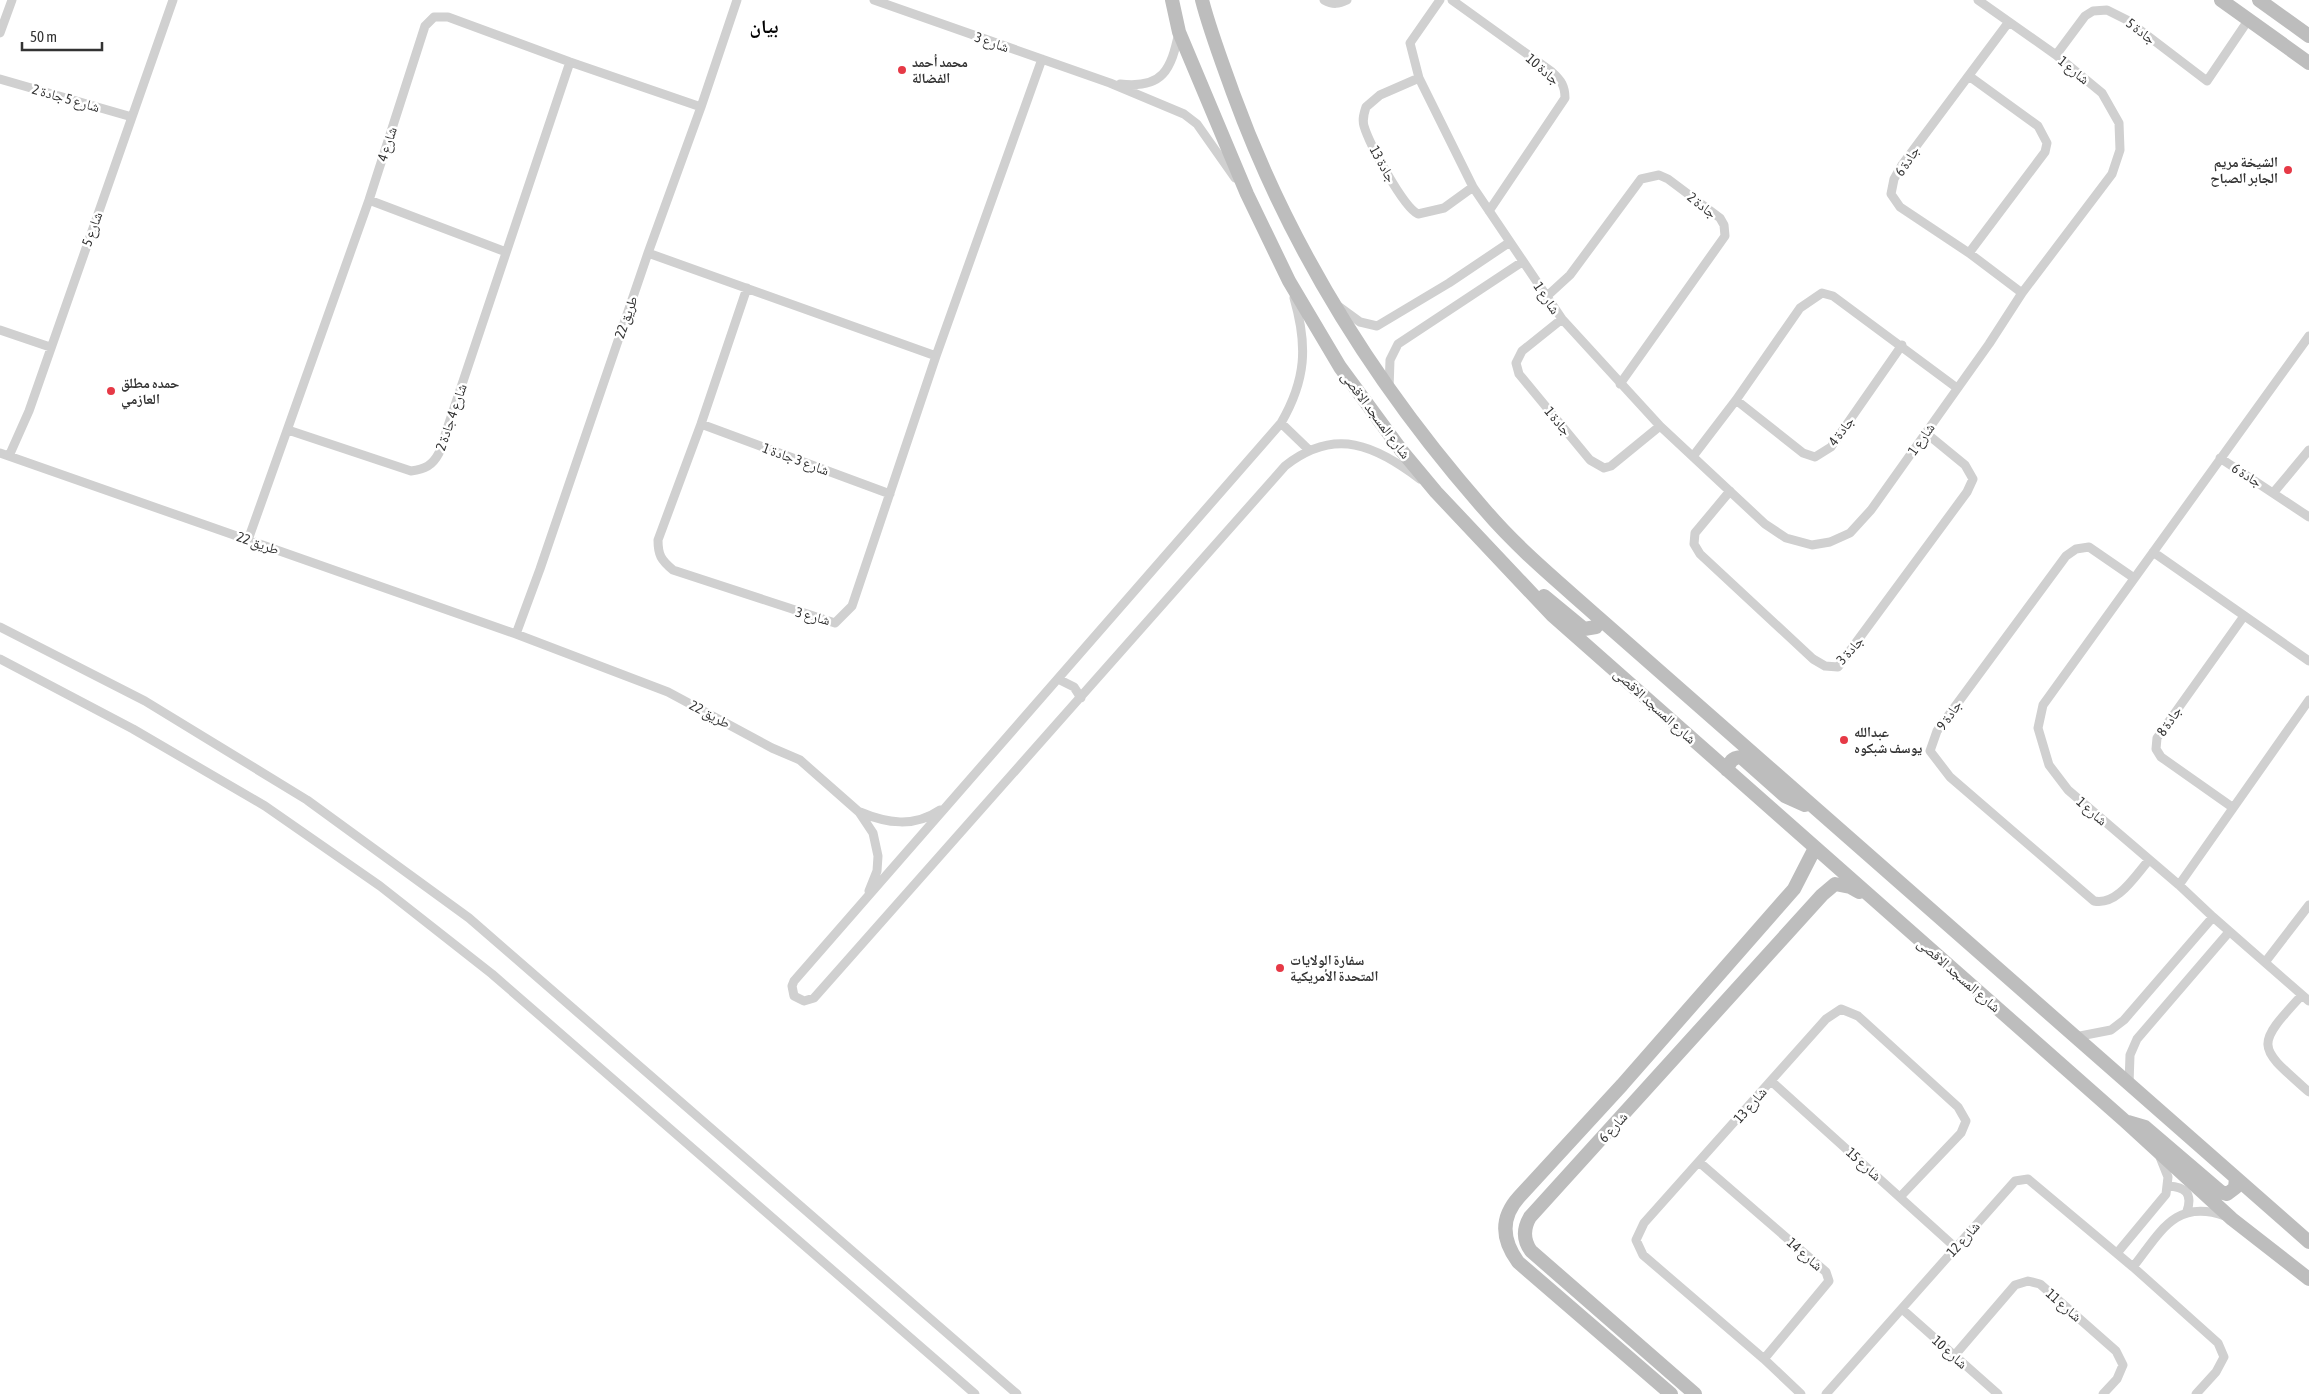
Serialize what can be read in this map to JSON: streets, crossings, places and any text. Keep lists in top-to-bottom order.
{
  "streets": {
    "main road": ["شارع المسجد الاقصى", "شارع 6"],
    "street": [
      "جادة 5",
      "شارع 3",
      "جادة 10",
      "شارع 1",
      "شارع 5 جادة 2",
      "شارع 4",
      "جادة 6",
      "جادة 13",
      "جادة 2",
      "شارع 5",
      "طريق 22",
      "شارع 4 جادة 2",
      "جادة 1",
      "جادة 4",
      "شارع 3 جادة 1",
      "جادة 3",
      "جادة 9",
      "جادة 8",
      "شارع 13",
      "شارع 15",
      "شارع 12",
      "شارع 14",
      "شارع 11",
      "شارع 10"
    ]
  },
  "crossings": [
    ["جادة 5", "شارع 1"],
    ["شارع 3", "شارع المسجد الاقصى"],
    ["شارع 3", "شارع 3 جادة 1"],
    ["جادة 10", "شارع 1"],
    ["شارع 1", "جادة 6"],
    ["شارع 1", "جادة 13"],
    ["شارع 1", "جادة 2"],
    ["شارع 1", "جادة 1"],
    ["شارع 1", "جادة 3"],
    ["شارع 1", "جادة 9"],
    ["شارع 5 جادة 2", "شارع 5"],
    ["شارع 4", "طريق 22"],
    ["شارع 4", "شارع 4 جادة 2"],
    ["شارع 5", "طريق 22"],
    ["شارع المسجد الاقصى", "شارع 6"],
    ["شارع 13", "شارع 15"],
    ["شارع 13", "شارع 14"],
    ["شارع 15", "شارع 12"],
    ["شارع 12", "شارع 10"],
    ["شارع 11", "شارع 10"]
  ],
  "districts": ["بيان"],
  "places": [
    "محمد أحمد الفضالة",
    "الشيخة مريم الجابر الصباح",
    "حمده مطلق العازمي",
    "عبدالله يوسف شبكوه",
    "سفارة الولايات المتحدة الأمريكية"
  ],
  "scale_bar": "50 m"
}
